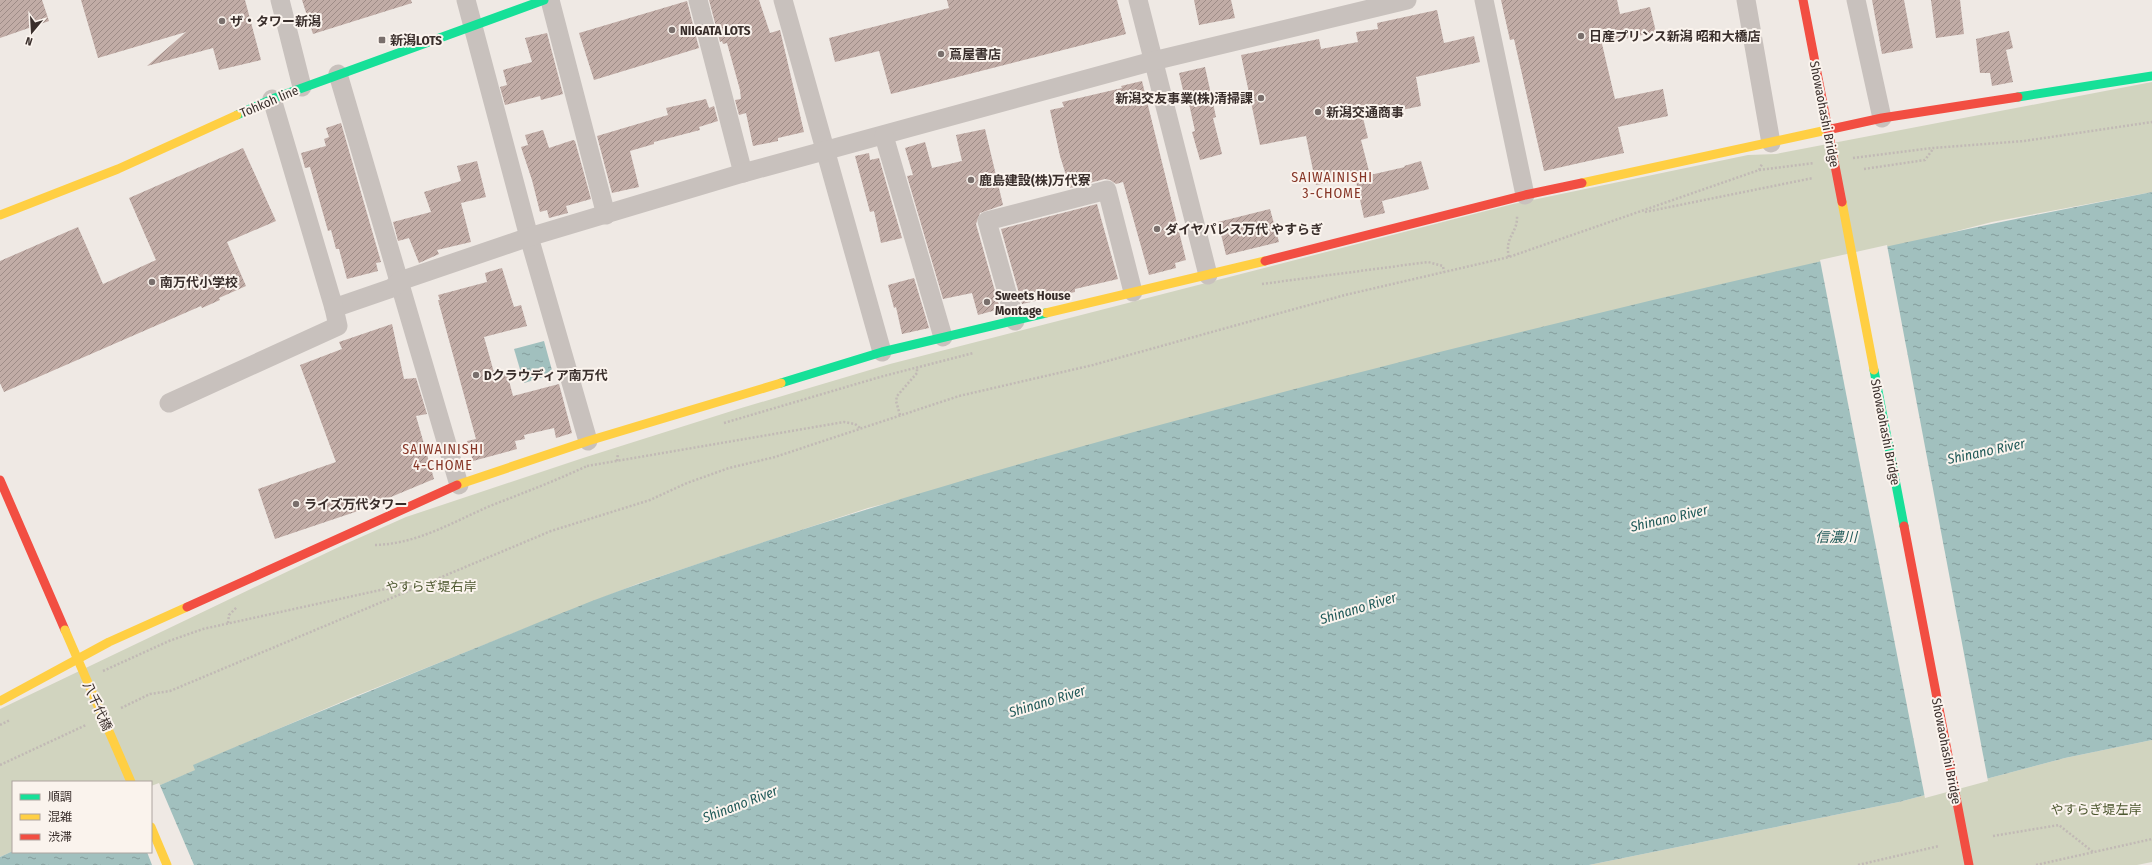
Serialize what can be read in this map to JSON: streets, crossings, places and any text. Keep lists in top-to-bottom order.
{
  "streets": {
    "street": ["Tohkoh line", "Showaohashi Bridge", "八千代橋"]
  },
  "districts": ["SAIWAINISHI 3-CHOME", "SAIWAINISHI 4-CHOME"],
  "water": ["Shinano River", "信濃川"],
  "parks": ["やすらぎ堤右岸", "やすらぎ堤左岸"],
  "places": {
    "other": [
      "ザ・タワー新潟",
      "NIIGATA LOTS",
      "日産プリンス新潟 昭和大橋店",
      "蔦屋書店",
      "新潟交友事業(株)清掃課",
      "新潟交通商事",
      "鹿島建設(株)万代寮",
      "ダイヤパレス万代 やすらぎ",
      "南万代小学校",
      "Sweets House Montage",
      "Dクラウディア南万代",
      "ライズ万代タワー"
    ],
    "transit": ["新潟LOTS"]
  },
  "legend": ["順調", "混雑", "渋滞"],
  "north": "bottom"
}
